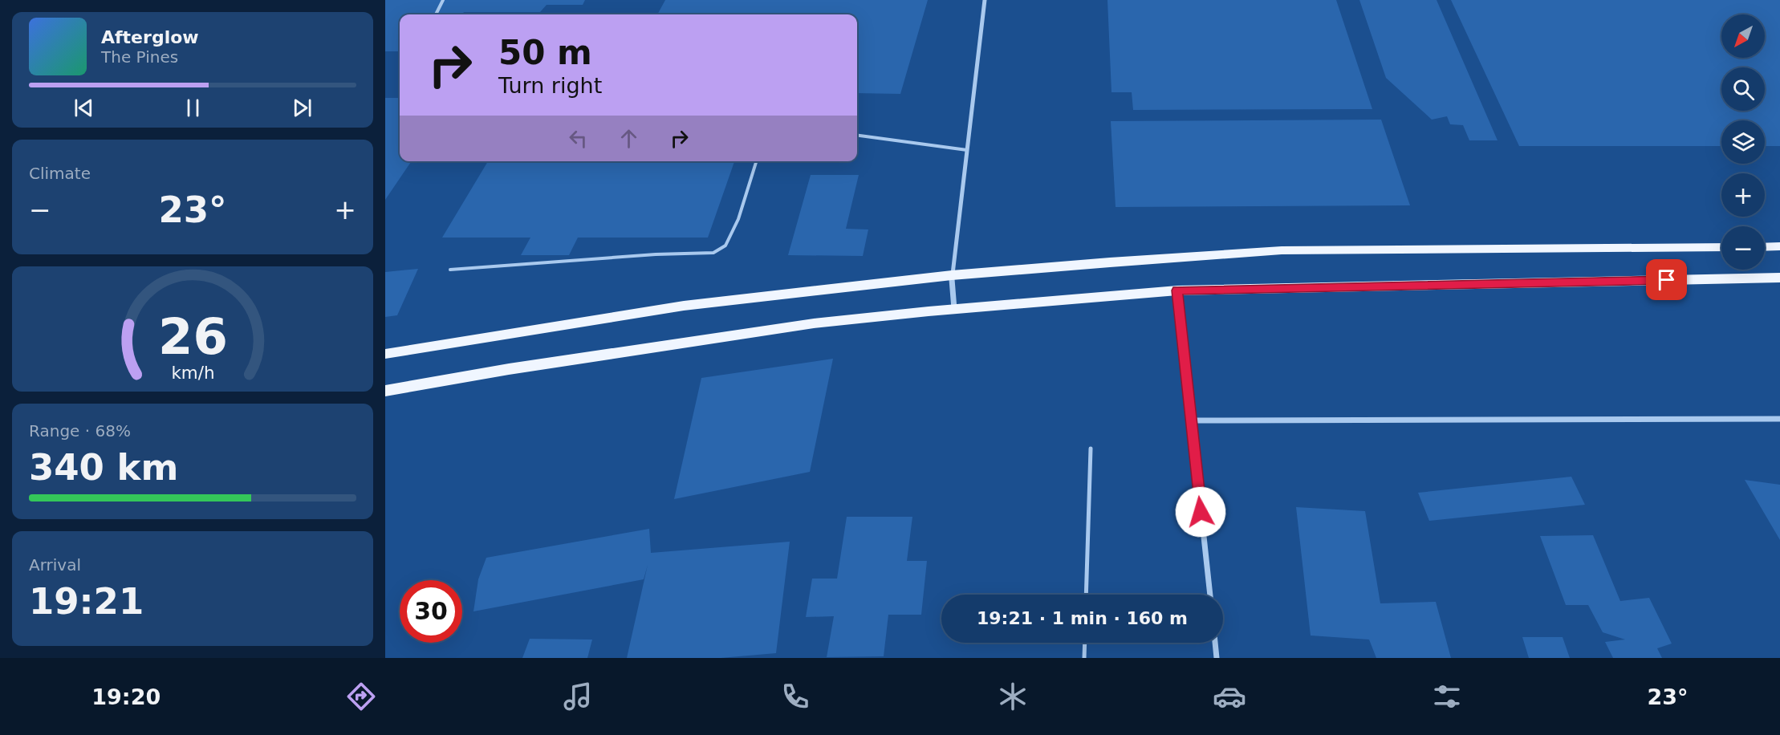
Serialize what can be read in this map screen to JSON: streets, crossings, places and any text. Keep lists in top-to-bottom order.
{
  "north": "bottom left",
  "page": {
    "map_buttons": ["+", "−"],
    "turn": ["50 m", "Turn right"],
    "song": ["Afterglow", "The Pines"],
    "tile": [
      "Climate",
      ["Range · 68%", "340 km"],
      ["Arrival", "19:21"]
    ],
    "heat": ["−", "23°", "+"],
    "limit": "30",
    "trip": "19:21 · 1 min · 160 m",
    "tabs": ["19:20", "23°"],
    "gauge": ["26", "km/h"]
  }
}
